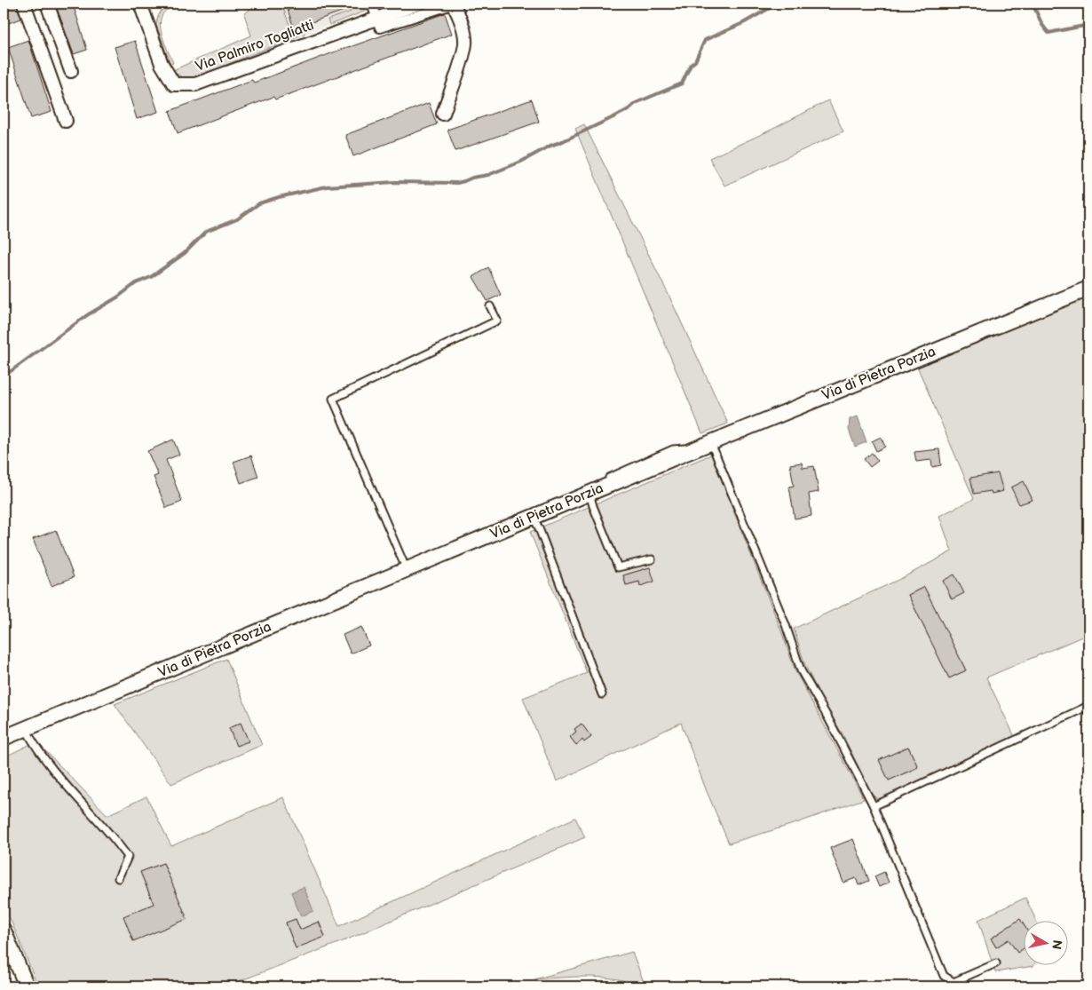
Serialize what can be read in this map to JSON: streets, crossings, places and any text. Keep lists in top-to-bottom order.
{
  "streets": {
    "street": ["Via Palmiro Togliatti", "Via di Pietra Porzia"]
  },
  "north": "right"
}
